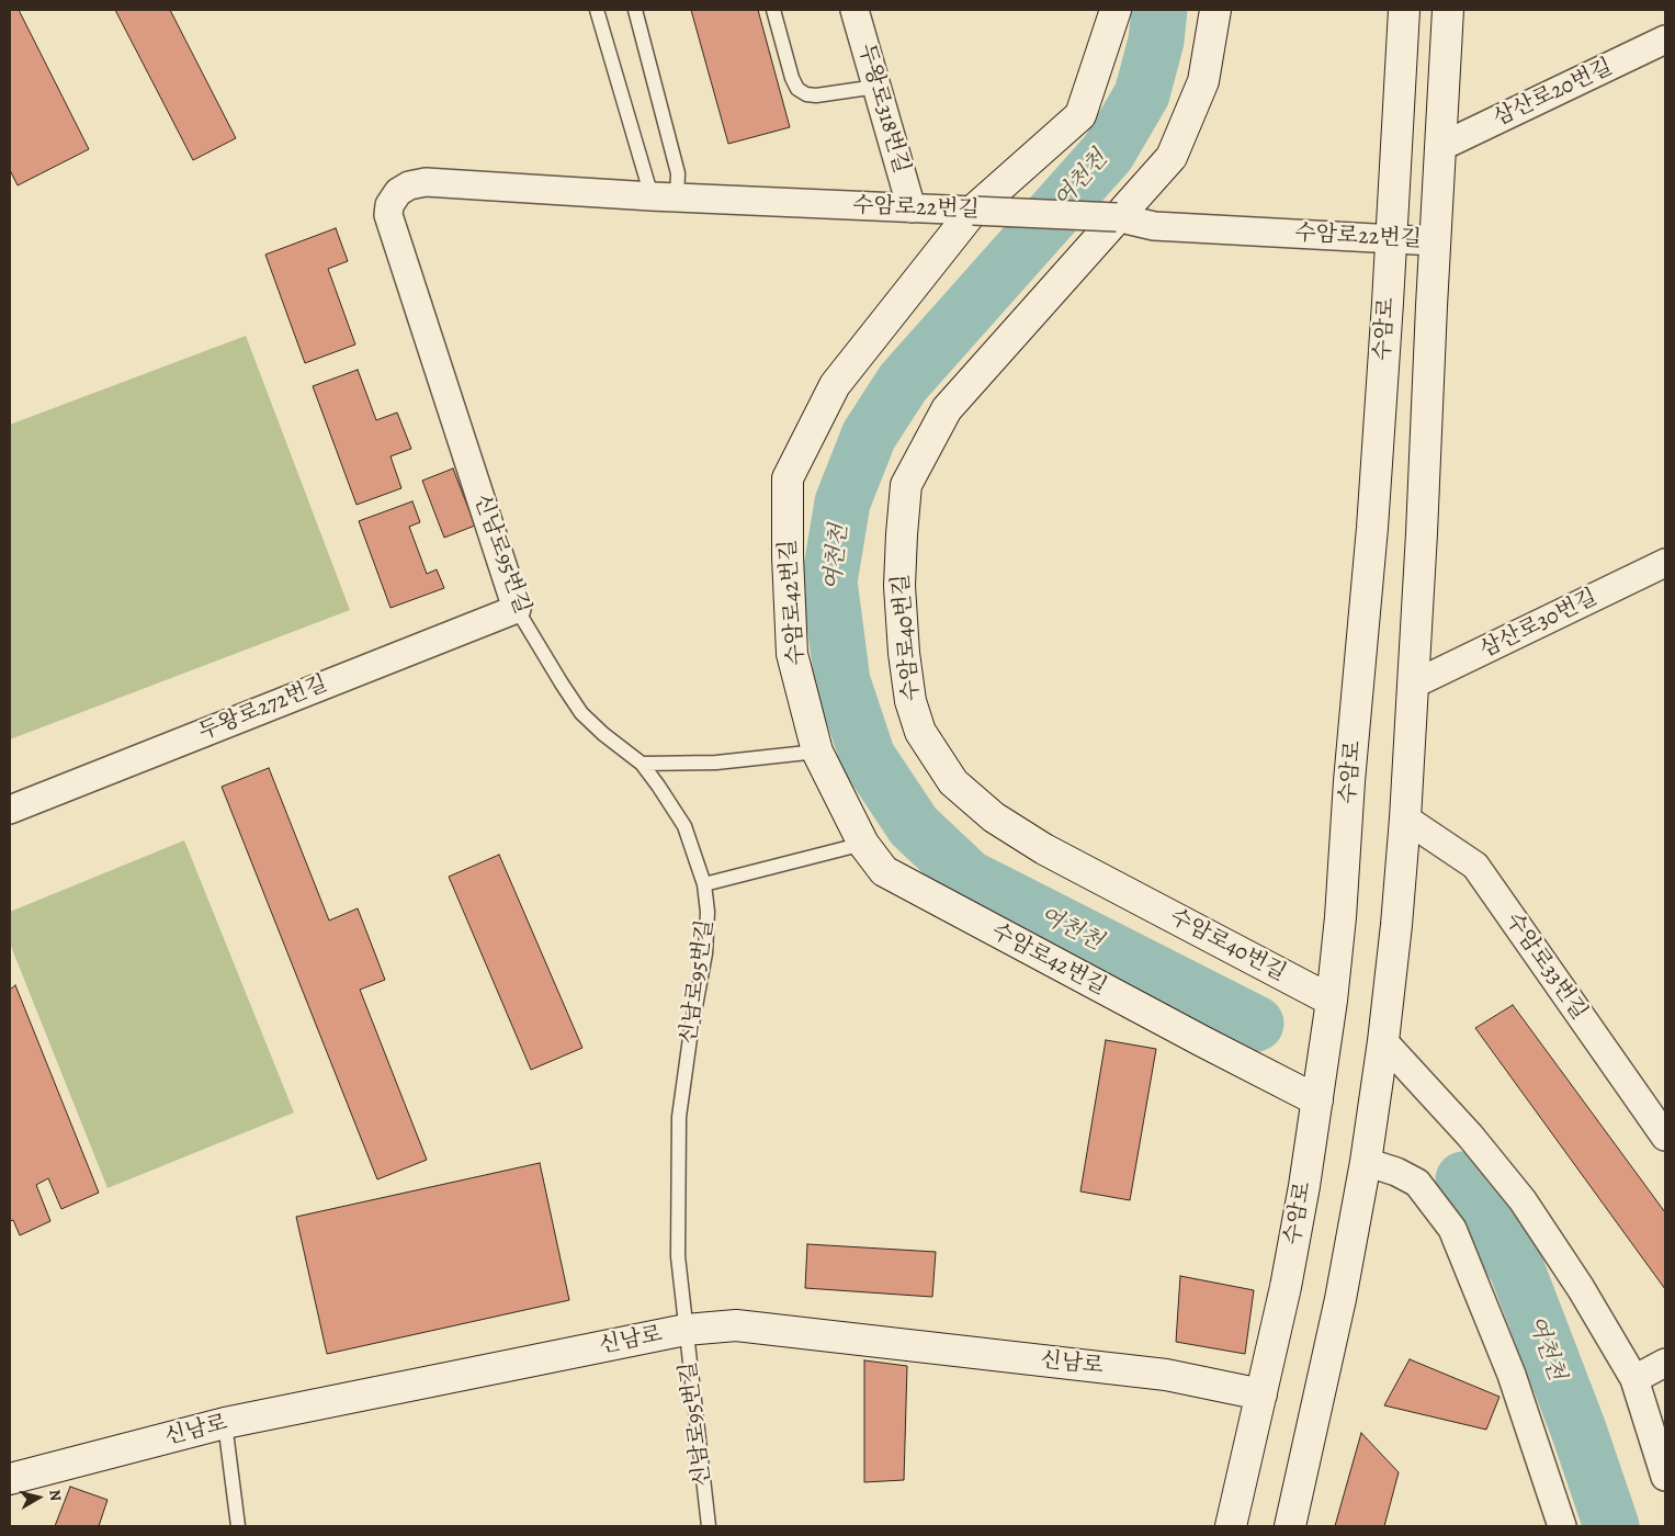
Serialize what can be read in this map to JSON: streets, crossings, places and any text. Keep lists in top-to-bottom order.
{
  "streets": {
    "street": [
      "삼산로20번길",
      "두왕로318번길",
      "수암로22번길",
      "수암로",
      "신남로95번길",
      "수암로42번길",
      "삼산로30번길",
      "수암로40번길",
      "두왕로272번길",
      "수암로33번길",
      "신남로"
    ]
  },
  "crossings": [
    ["삼산로20번길", "수암로"],
    ["두왕로318번길", "수암로22번길"],
    ["수암로22번길", "수암로"],
    ["수암로22번길", "신남로95번길"],
    ["수암로22번길", "수암로42번길"],
    ["수암로22번길", "수암로40번길"],
    ["수암로", "수암로42번길"],
    ["수암로", "삼산로30번길"],
    ["수암로", "수암로40번길"],
    ["수암로", "수암로33번길"],
    ["수암로", "신남로"],
    ["신남로95번길", "두왕로272번길"],
    ["신남로95번길", "신남로"]
  ],
  "water": ["여천천"],
  "north": "right"
}
